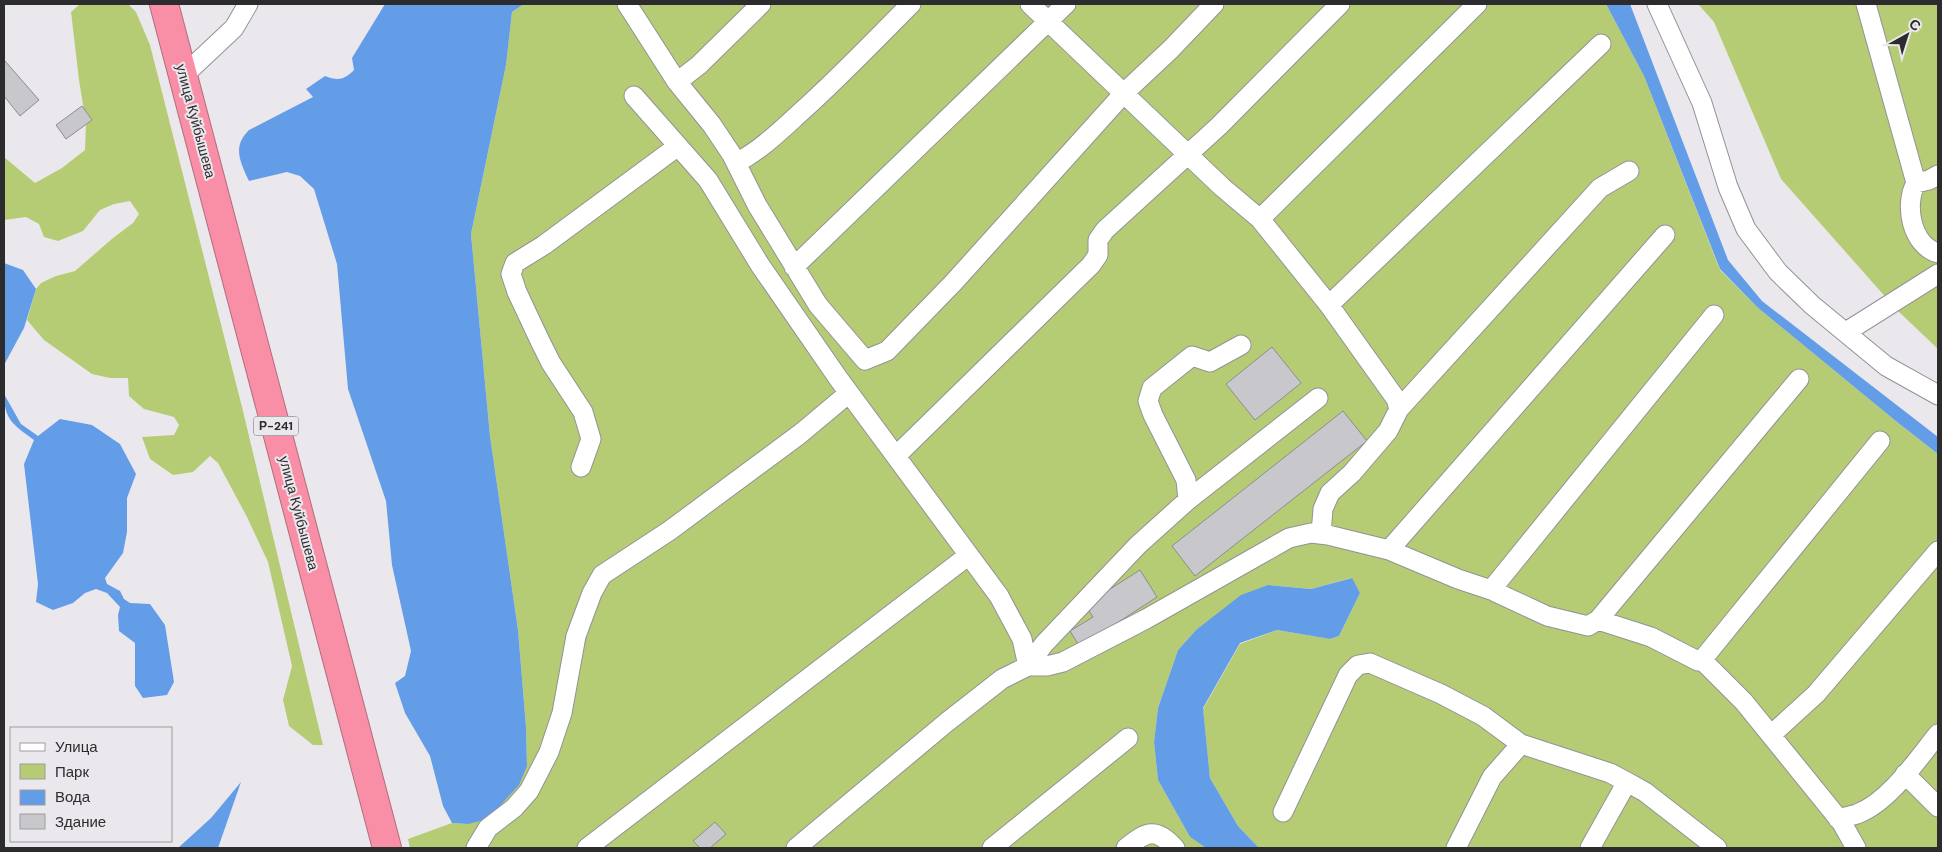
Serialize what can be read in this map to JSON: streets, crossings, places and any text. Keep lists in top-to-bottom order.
{
  "streets": {
    "highway": ["улица Куйбышева", "Р-241"]
  },
  "legend": [
    "Улица",
    "Парк",
    "Вода",
    "Здание"
  ],
  "north": "top right"
}
